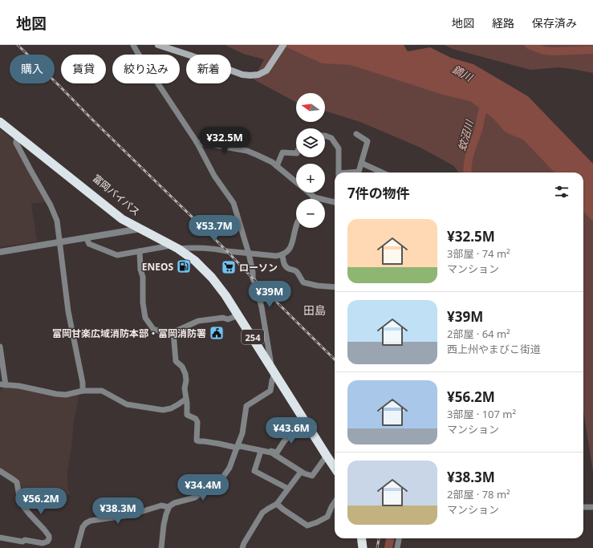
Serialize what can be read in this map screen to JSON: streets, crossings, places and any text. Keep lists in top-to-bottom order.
{
  "streets": {
    "highway": ["富岡バイパス", "254"]
  },
  "crossings": [
    ["富岡バイパス", "254"]
  ],
  "districts": ["田島"],
  "water": ["鏑川", "蚊沼川"],
  "places": {
    "fuel station": ["ENEOS"],
    "supermarket": ["ローソン"],
    "public building": ["富岡甘楽広域消防本部・富岡消防署"]
  },
  "north": "left",
  "page": {
    "header": "地図",
    "nav": ["地図", "経路", "保存済み"],
    "chip": [
      "購入",
      "賃貸",
      "絞り込み",
      "新着"
    ],
    "map_buttons": ["+", "−"],
    "price": [
      "¥32.5M",
      "¥53.7M",
      "¥39M",
      "¥43.6M",
      "¥34.4M",
      "¥56.2M",
      "¥38.3M"
    ],
    "heading": "7件の物件",
    "list": [
      {
        "name": "¥32.5M",
        "note": "3部屋 · 74 m² · マンション"
      },
      {
        "name": "¥39M",
        "note": "2部屋 · 64 m² · 西上州やまびこ街道"
      },
      {
        "name": "¥56.2M",
        "note": "3部屋 · 107 m² · マンション"
      },
      {
        "name": "¥38.3M",
        "note": "2部屋 · 78 m² · マンション"
      }
    ]
  }
}
